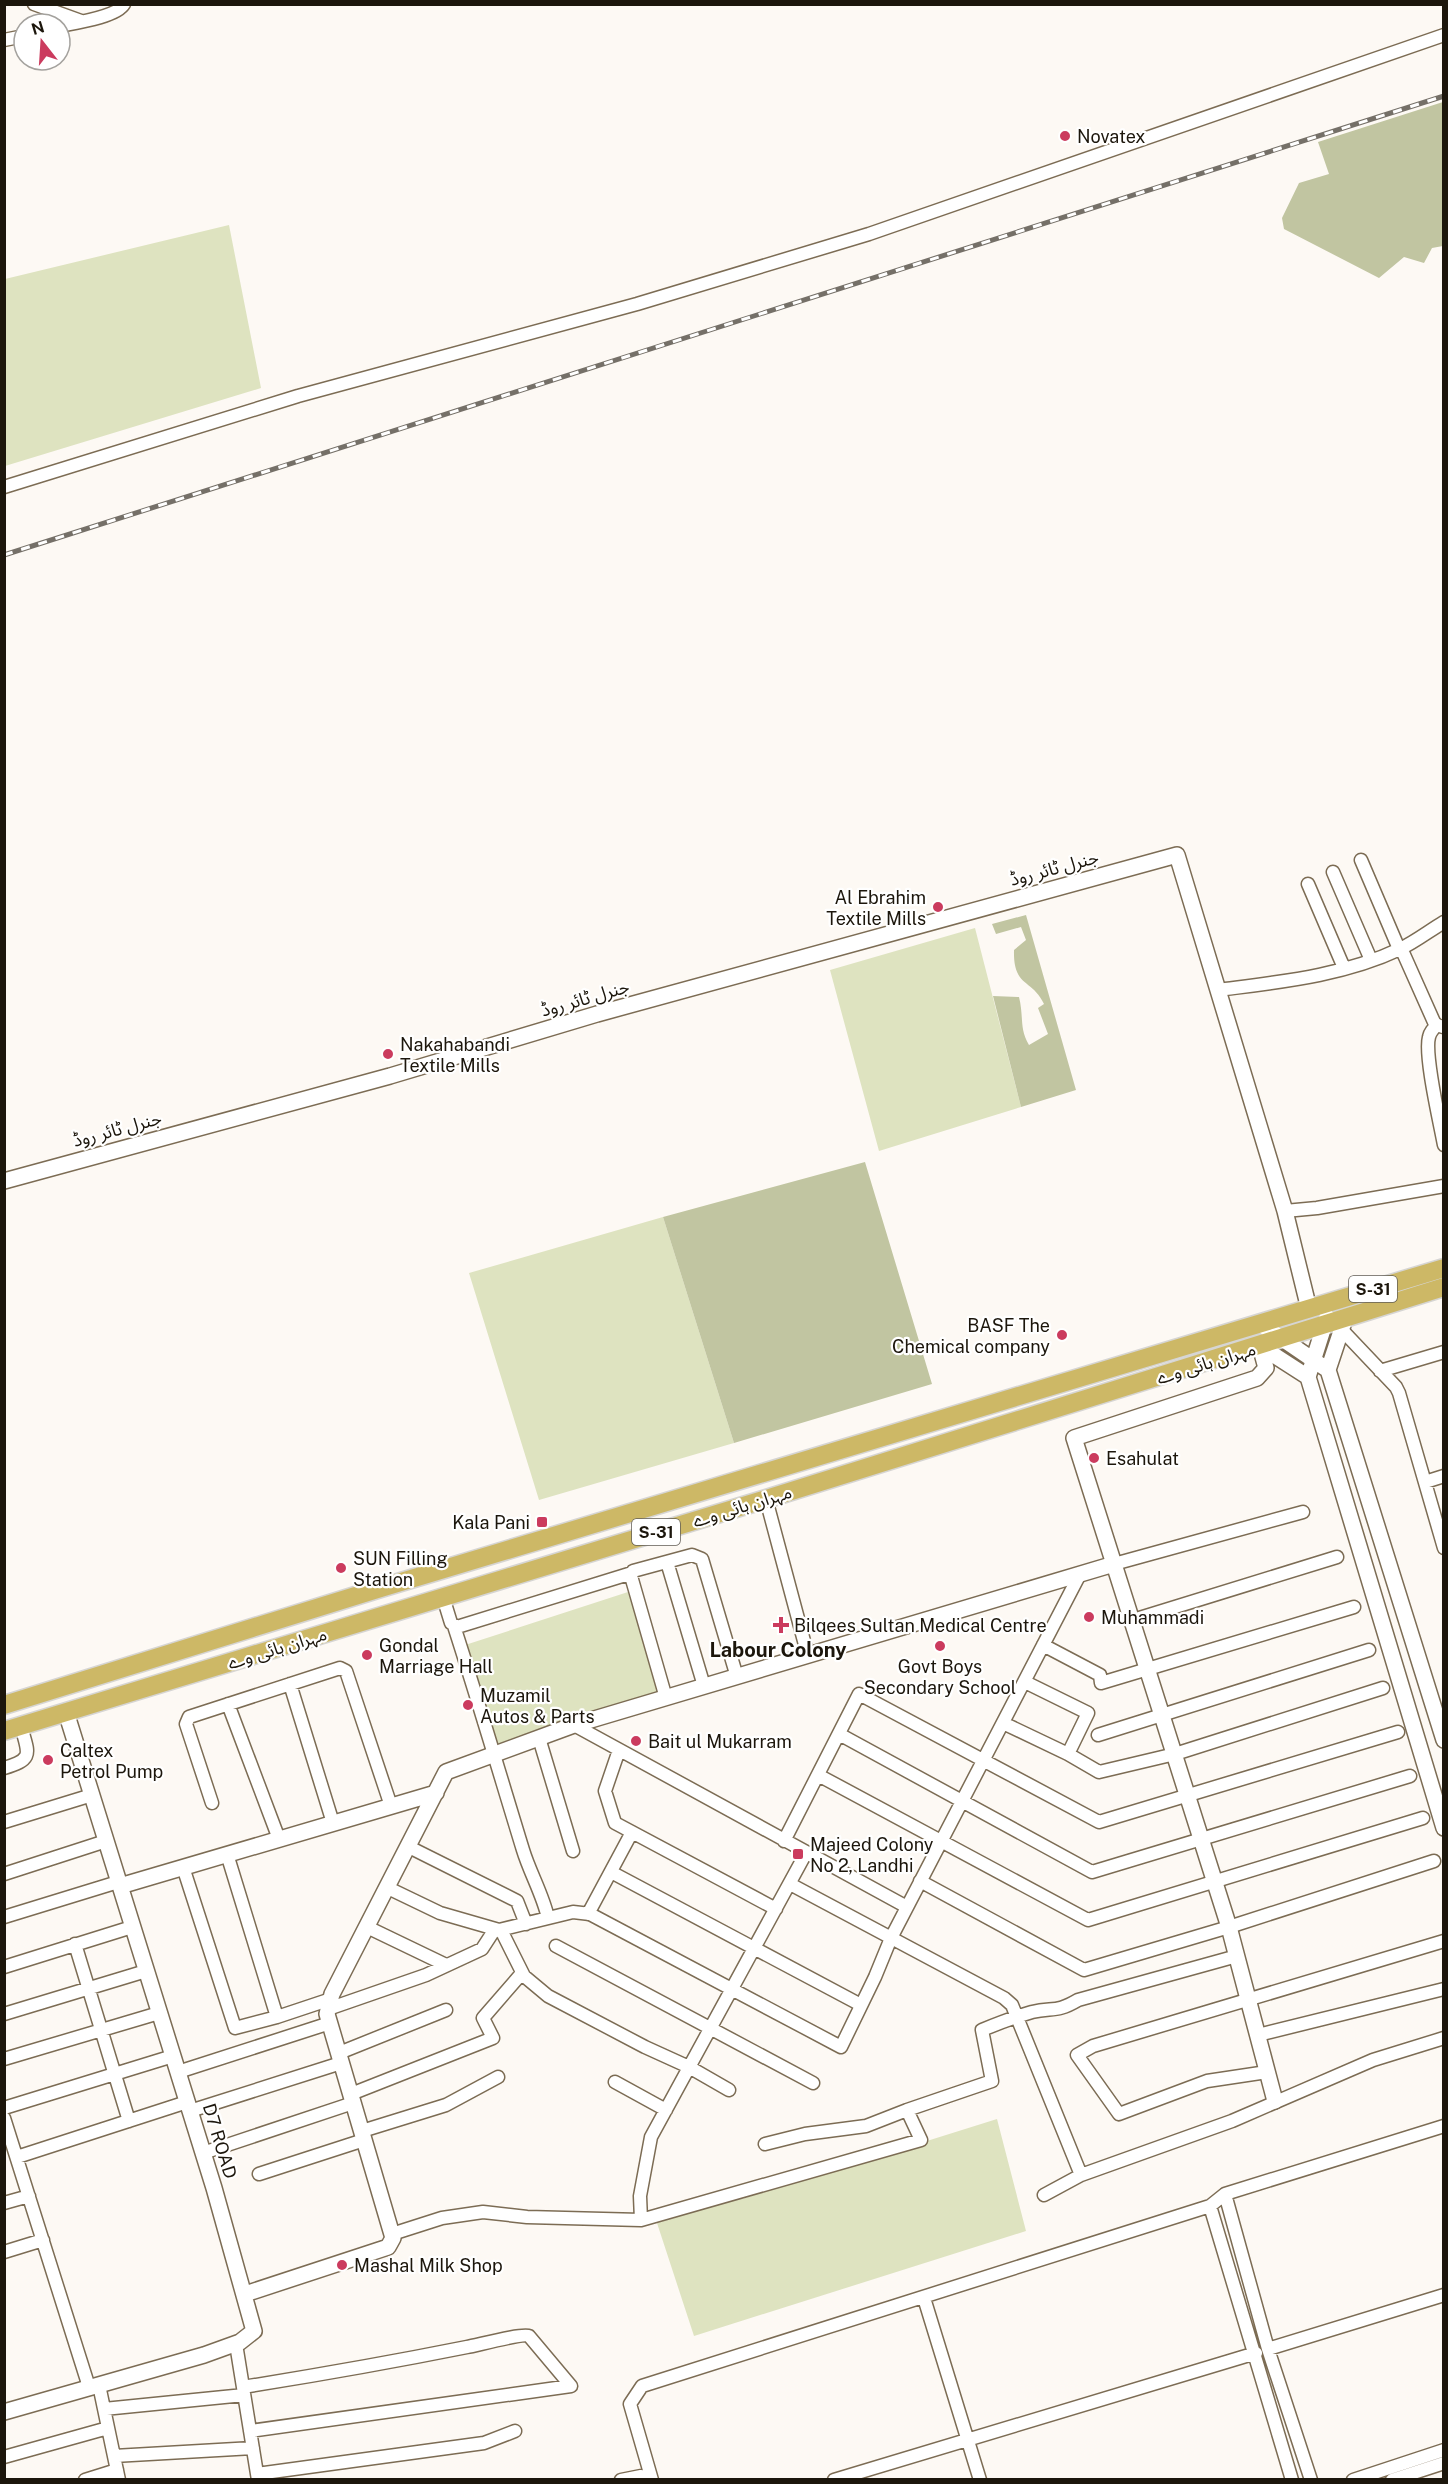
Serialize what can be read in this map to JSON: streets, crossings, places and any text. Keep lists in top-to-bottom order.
{
  "streets": {
    "main road": ["S-31", "مہران ہائی وے"],
    "street": ["جنرل ٹائر روڈ", "D7 ROAD"]
  },
  "crossings": [
    ["مہران ہائی وے", "D7 ROAD"]
  ],
  "districts": ["Labour Colony"],
  "places": {
    "other": [
      "Novatex",
      "Al Ebrahim Textile Mills",
      "Nakahabandi Textile Mills",
      "BASF The Chemical company",
      "Esahulat",
      "SUN Filling Station",
      "Muhammadi",
      "Govt Boys Secondary School",
      "Gondal Marriage Hall",
      "Muzamil Autos & Parts",
      "Bait ul Mukarram",
      "Caltex Petrol Pump",
      "Mashal Milk Shop"
    ],
    "transit": ["Kala Pani", "Majeed Colony No 2, Landhi"],
    "health": ["Bilqees Sultan Medical Centre"]
  },
  "north": "top"
}
